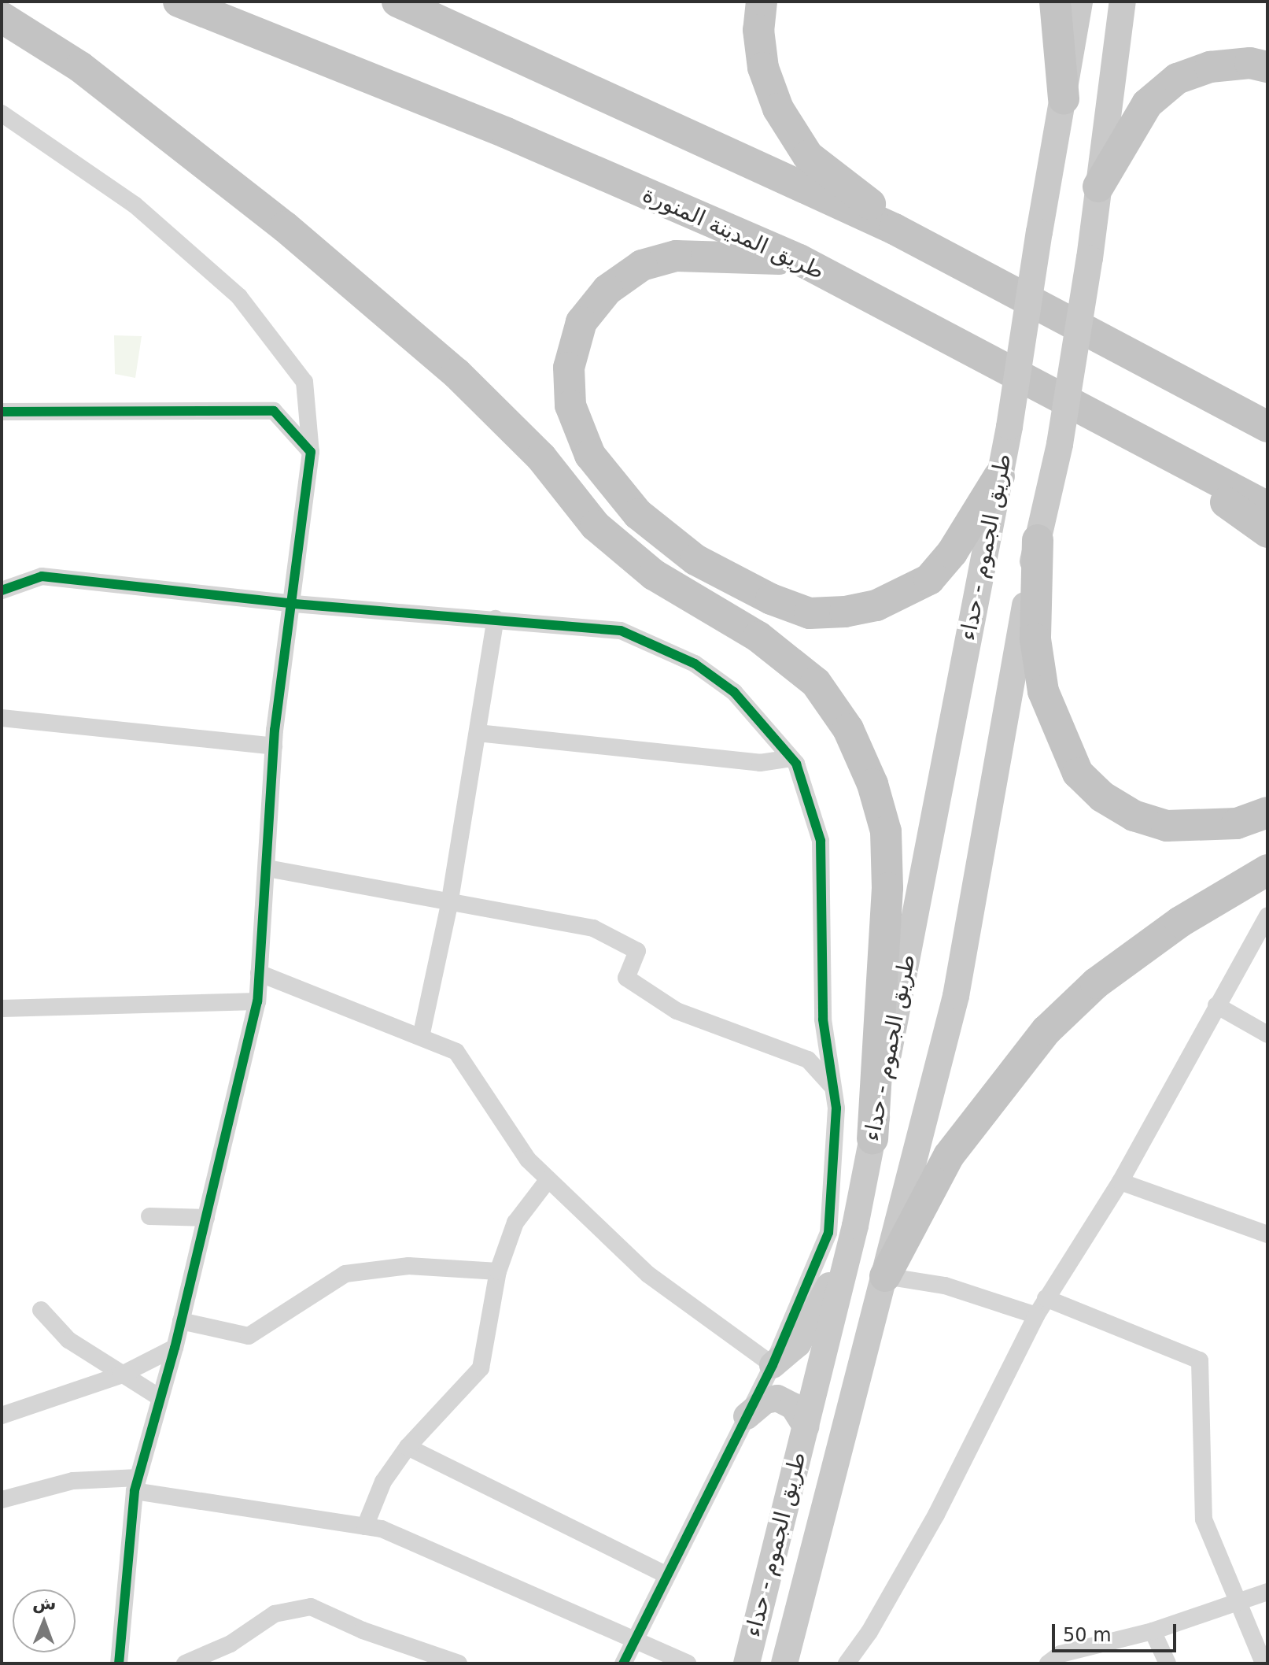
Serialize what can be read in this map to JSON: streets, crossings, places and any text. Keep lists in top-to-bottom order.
{
  "streets": {
    "highway": ["طريق المدينة المنورة"],
    "main road": ["طريق الجموم - حداء"]
  },
  "scale_bar": "50 m",
  "north": "top"
}
